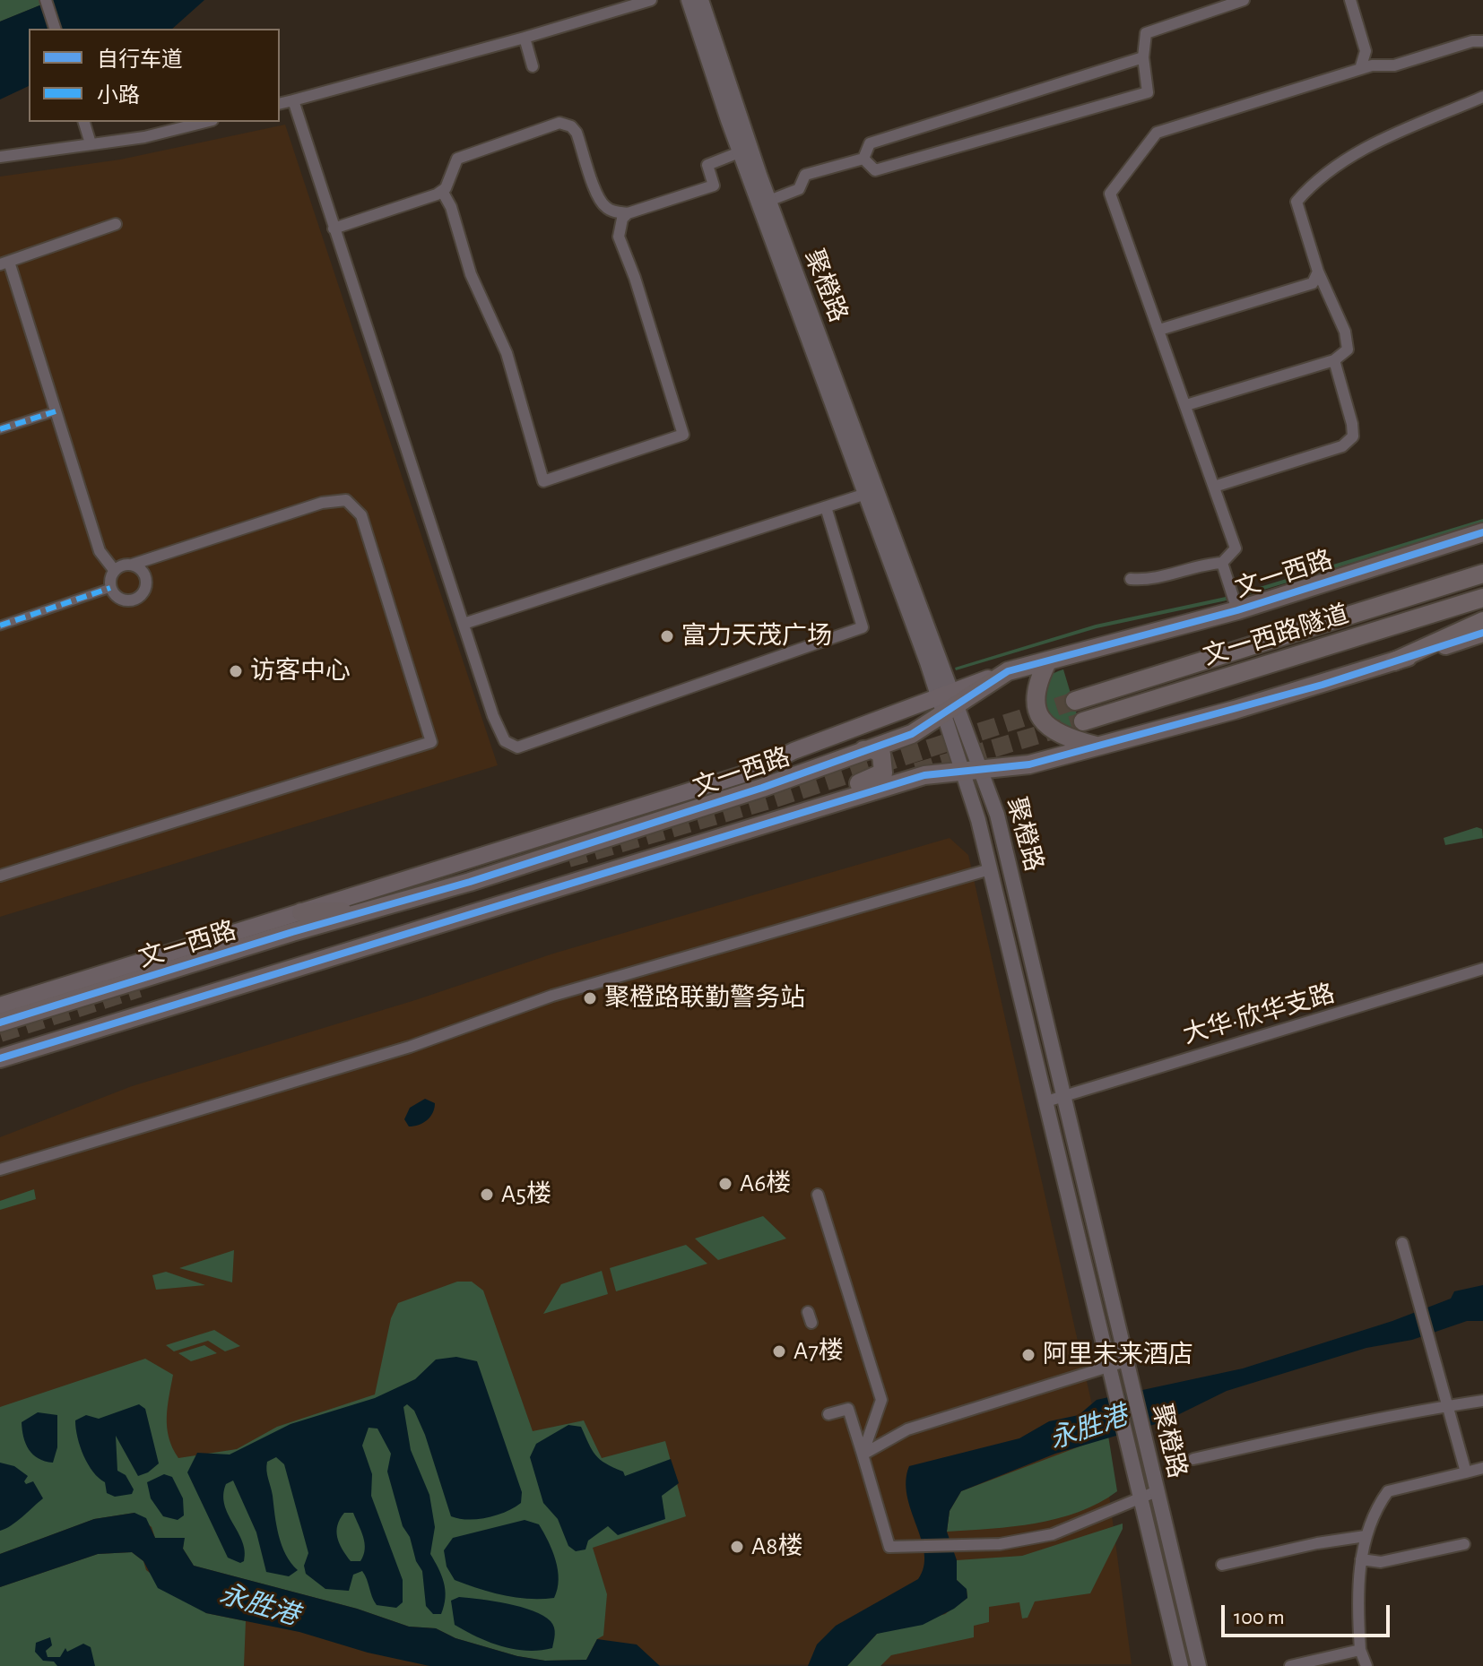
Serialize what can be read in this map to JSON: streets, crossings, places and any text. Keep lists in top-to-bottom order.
{
  "streets": {
    "highway": ["文一西路隧道"],
    "main road": ["文一西路"],
    "street": ["聚橙路", "大华·欣华支路"]
  },
  "crossings": [
    ["聚橙路", "文一西路"],
    ["聚橙路", "大华·欣华支路"]
  ],
  "water": ["永胜港"],
  "places": [
    "富力天茂广场",
    "访客中心",
    "聚橙路联勤警务站",
    "A6楼",
    "A5楼",
    "A7楼",
    "阿里未来酒店",
    "A8楼"
  ],
  "legend": ["自行车道", "小路"],
  "scale_bar": "100 m"
}
